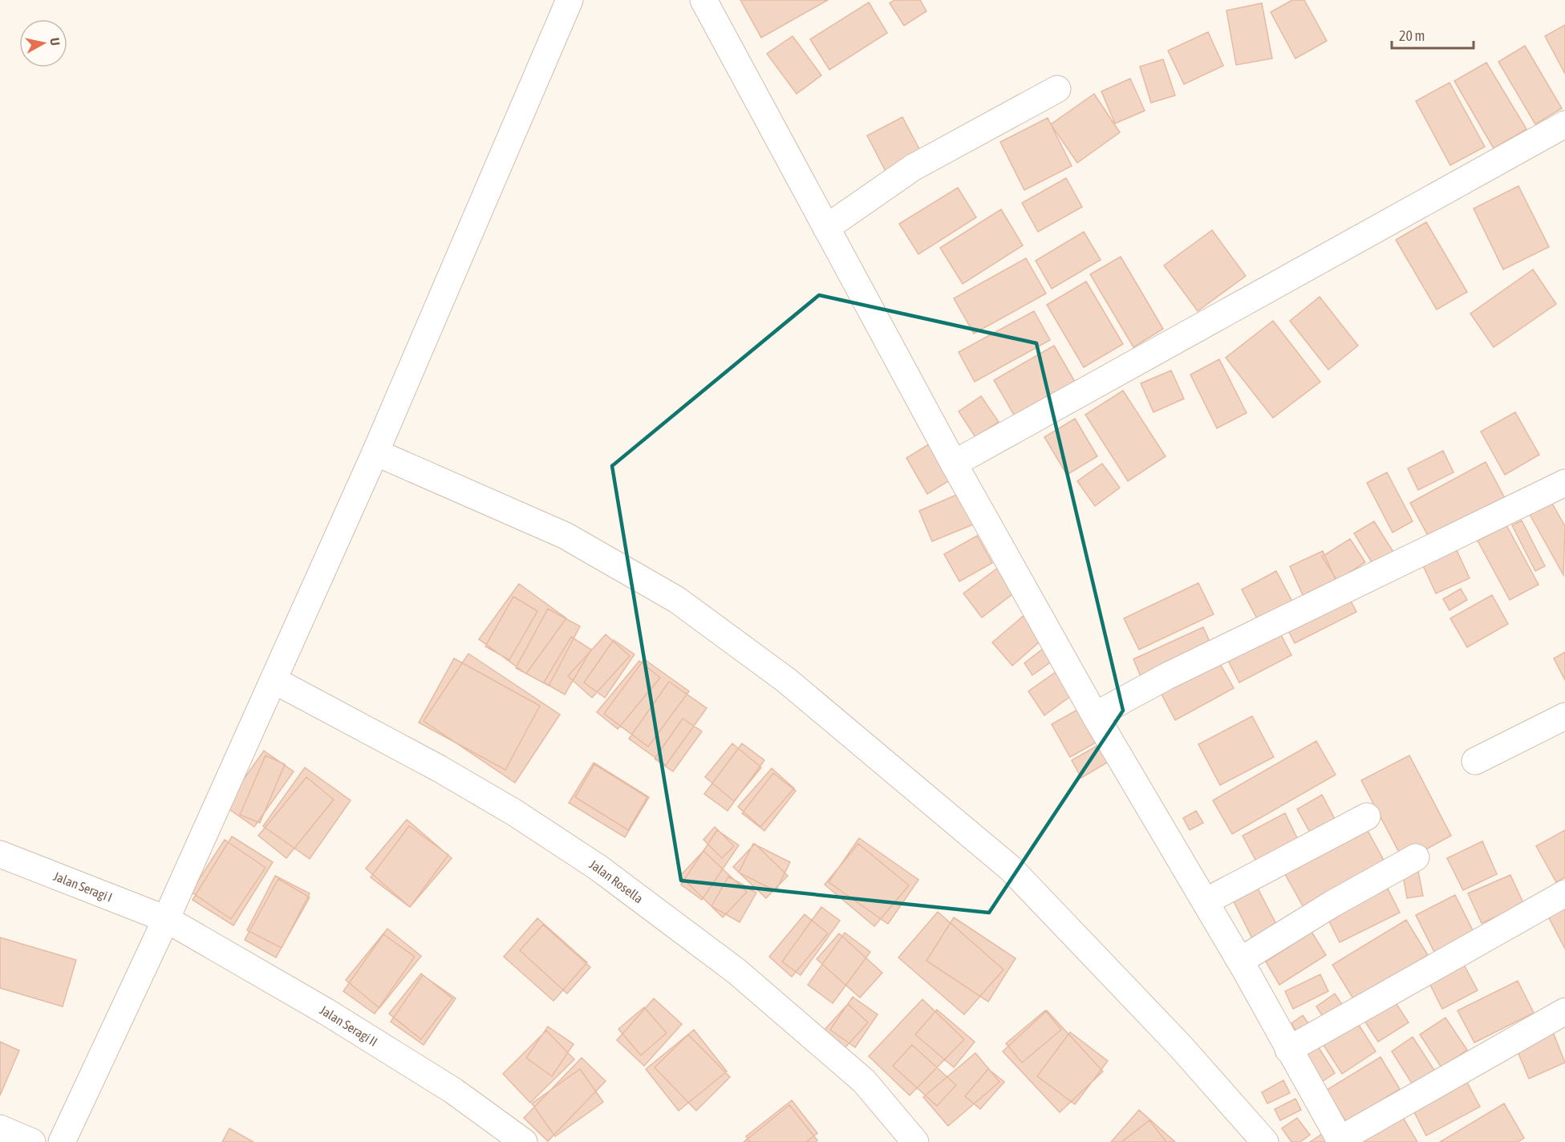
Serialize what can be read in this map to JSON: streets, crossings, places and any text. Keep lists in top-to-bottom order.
{
  "streets": {
    "street": ["Jalan Rosella", "Jalan Seragi I", "Jalan Seragi II"]
  },
  "crossings": [
    ["Jalan Seragi I", "Jalan Seragi II"]
  ],
  "scale_bar": "20 m",
  "north": "right"
}
